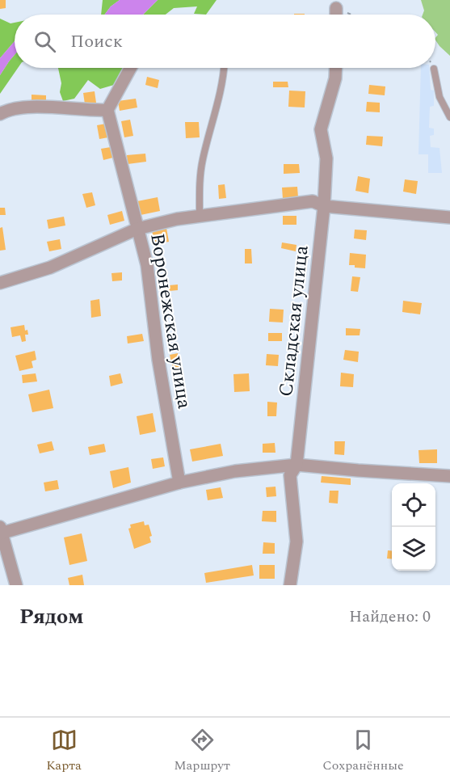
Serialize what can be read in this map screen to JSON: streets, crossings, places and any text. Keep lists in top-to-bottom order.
{
  "streets": {
    "street": ["Воронежская улица", "Складская улица"]
  },
  "page": {
    "search": "Поиск",
    "heading": ["Рядом", "Найдено: 0"],
    "nav": ["Карта", "Маршрут", "Сохранённые"]
  }
}
